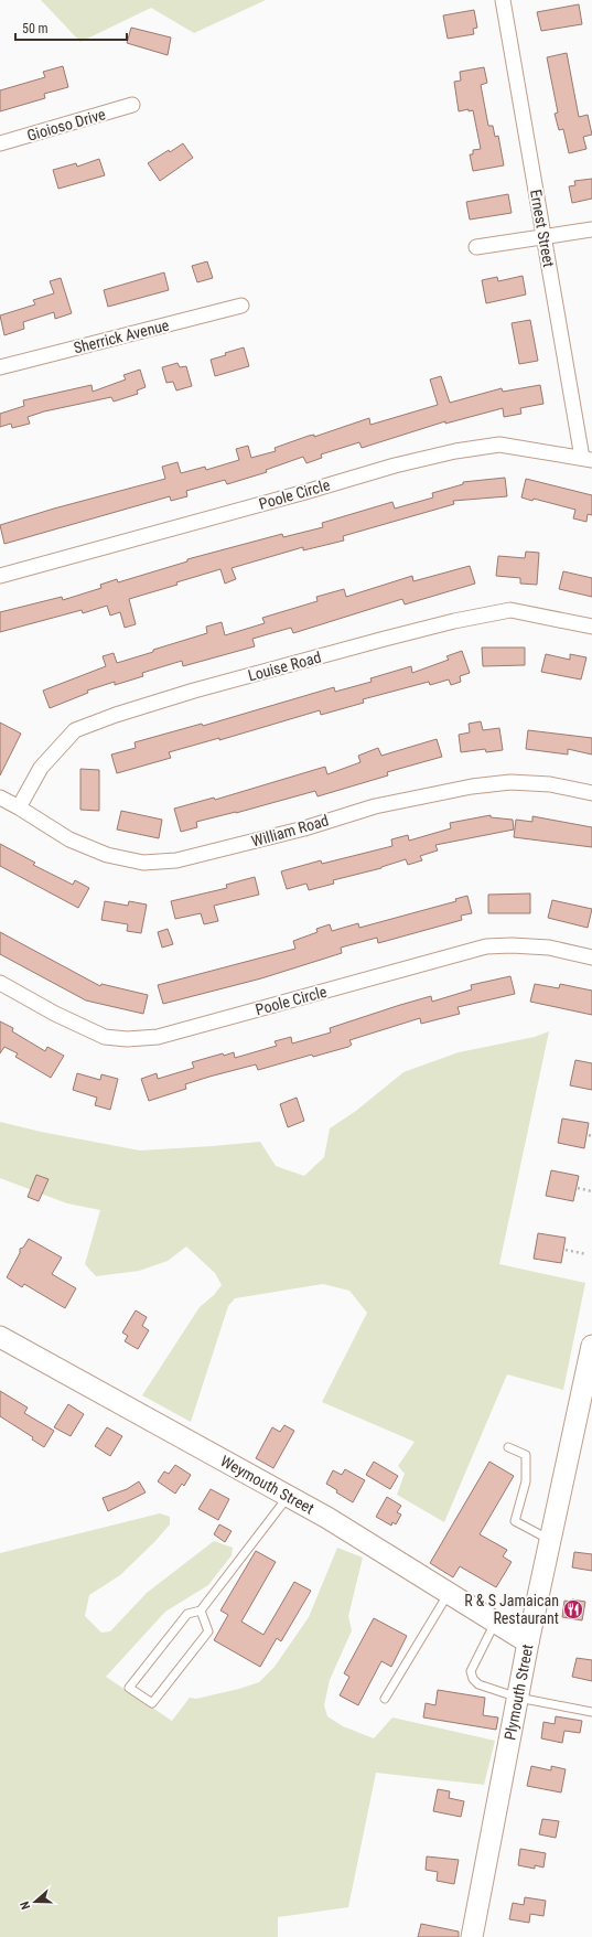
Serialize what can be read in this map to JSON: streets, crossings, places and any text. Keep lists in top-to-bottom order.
{
  "streets": {
    "main road": ["Weymouth Street", "Plymouth Street"],
    "street": [
      "Gioioso Drive",
      "Ernest Street",
      "Sherrick Avenue",
      "Poole Circle",
      "Louise Road",
      "William Road"
    ]
  },
  "crossings": [
    ["Ernest Street", "Poole Circle"],
    ["Louise Road", "William Road"],
    ["Weymouth Street", "Plymouth Street"]
  ],
  "places": {
    "restaurant": ["R & S Jamaican Restaurant"]
  },
  "scale_bar": "50 m",
  "north": "left"
}
